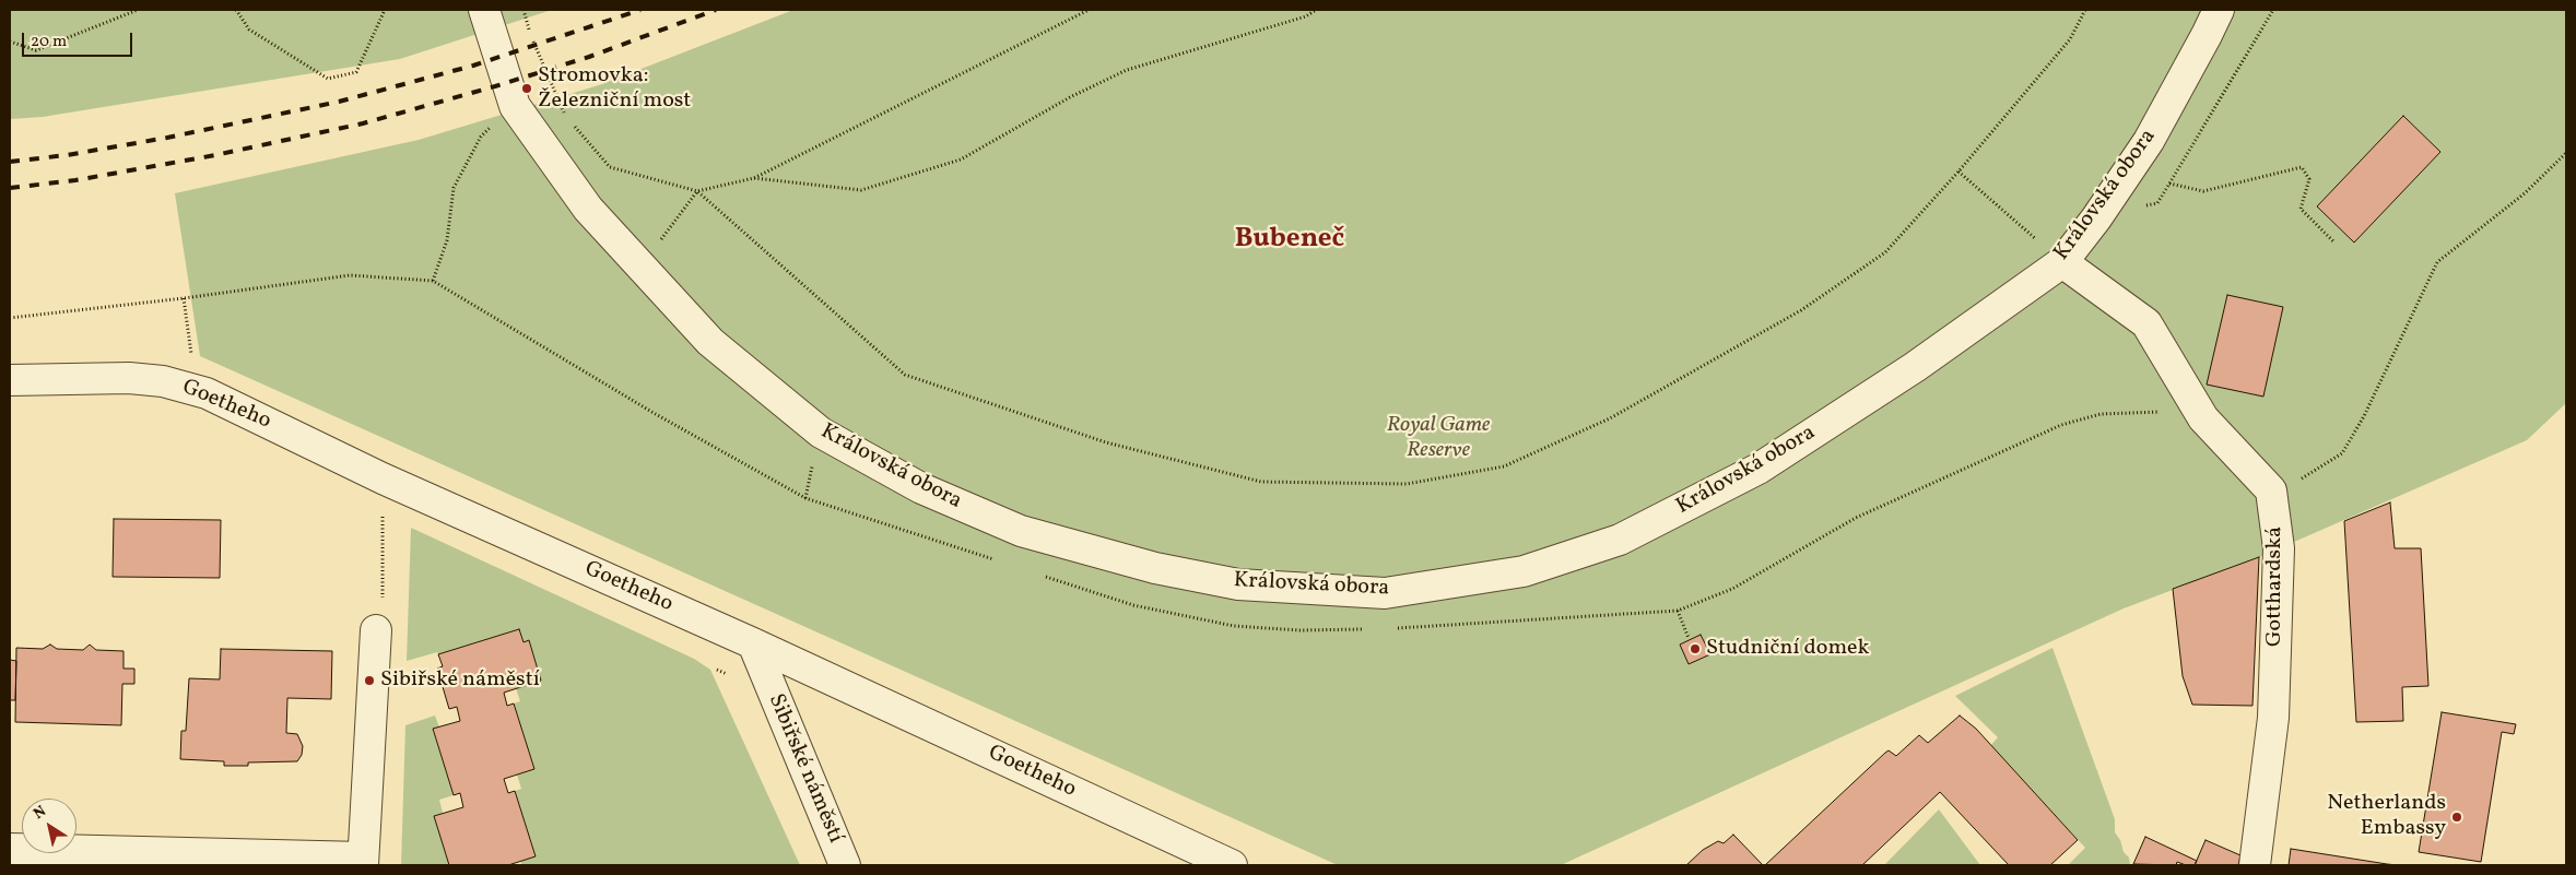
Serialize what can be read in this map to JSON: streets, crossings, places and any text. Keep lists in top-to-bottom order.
{
  "streets": {
    "street": [
      "Královská obora",
      "Goetheho",
      "Gotthardská",
      "Sibiřské náměstí"
    ]
  },
  "crossings": [
    ["Goetheho", "Sibiřské náměstí"]
  ],
  "districts": ["Bubeneč"],
  "parks": ["Royal Game Reserve"],
  "places": [
    "Stromovka: Železniční most",
    "Studniční domek",
    "Sibiřské náměstí",
    "Netherlands Embassy"
  ],
  "scale_bar": "20 m",
  "north": "top left"
}
